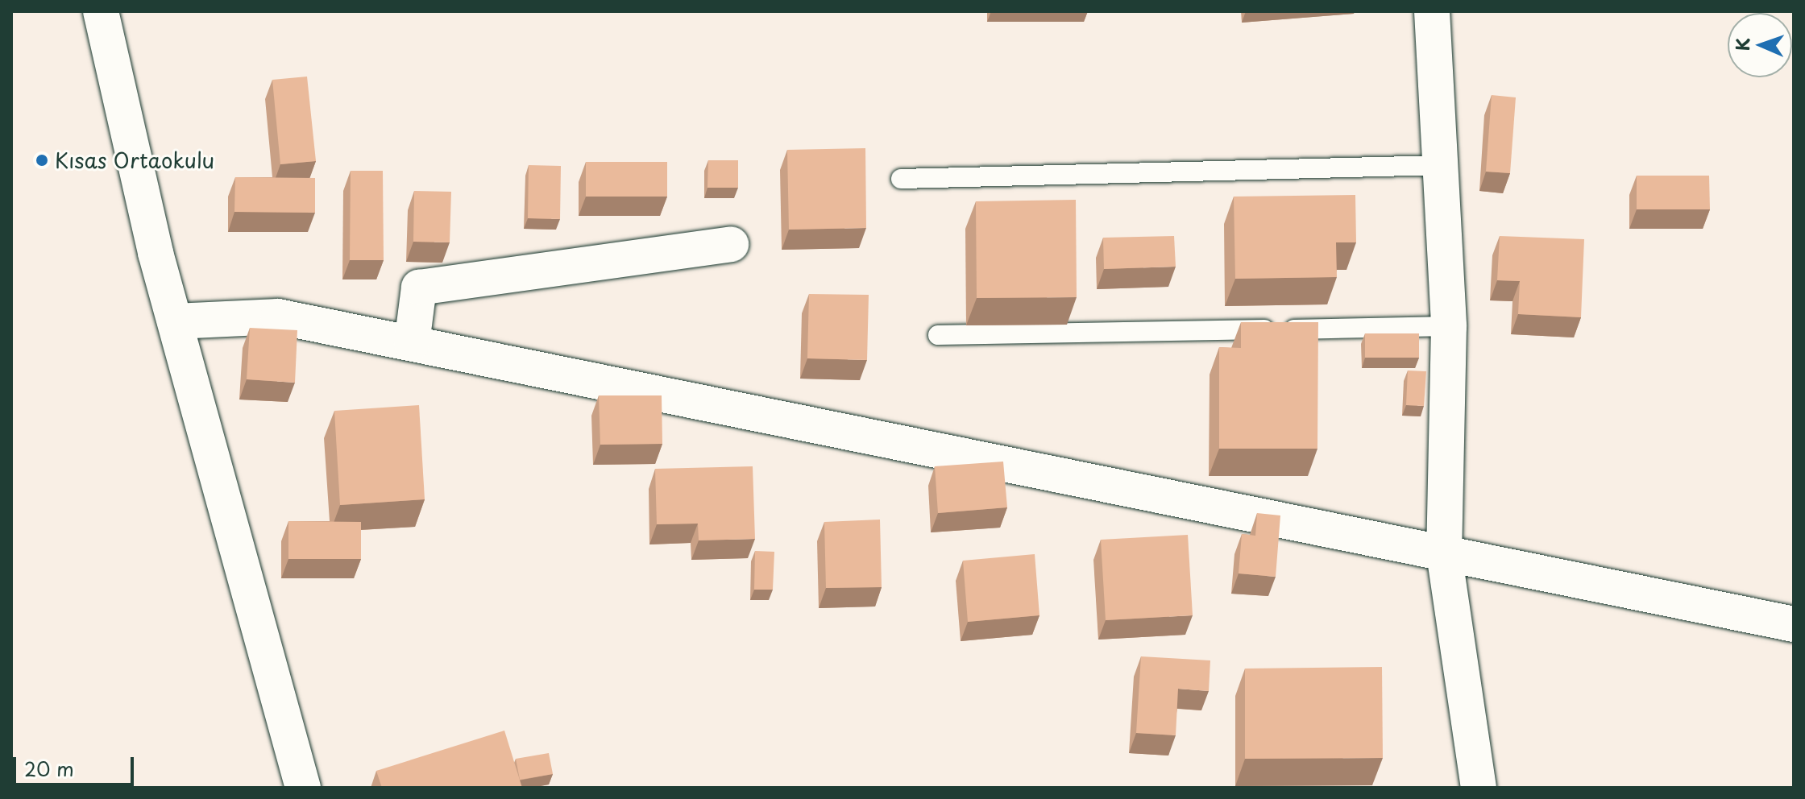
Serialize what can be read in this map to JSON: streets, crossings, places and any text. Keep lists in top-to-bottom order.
{
  "places": ["Kısas Ortaokulu"],
  "scale_bar": "20 m",
  "north": "left"
}
